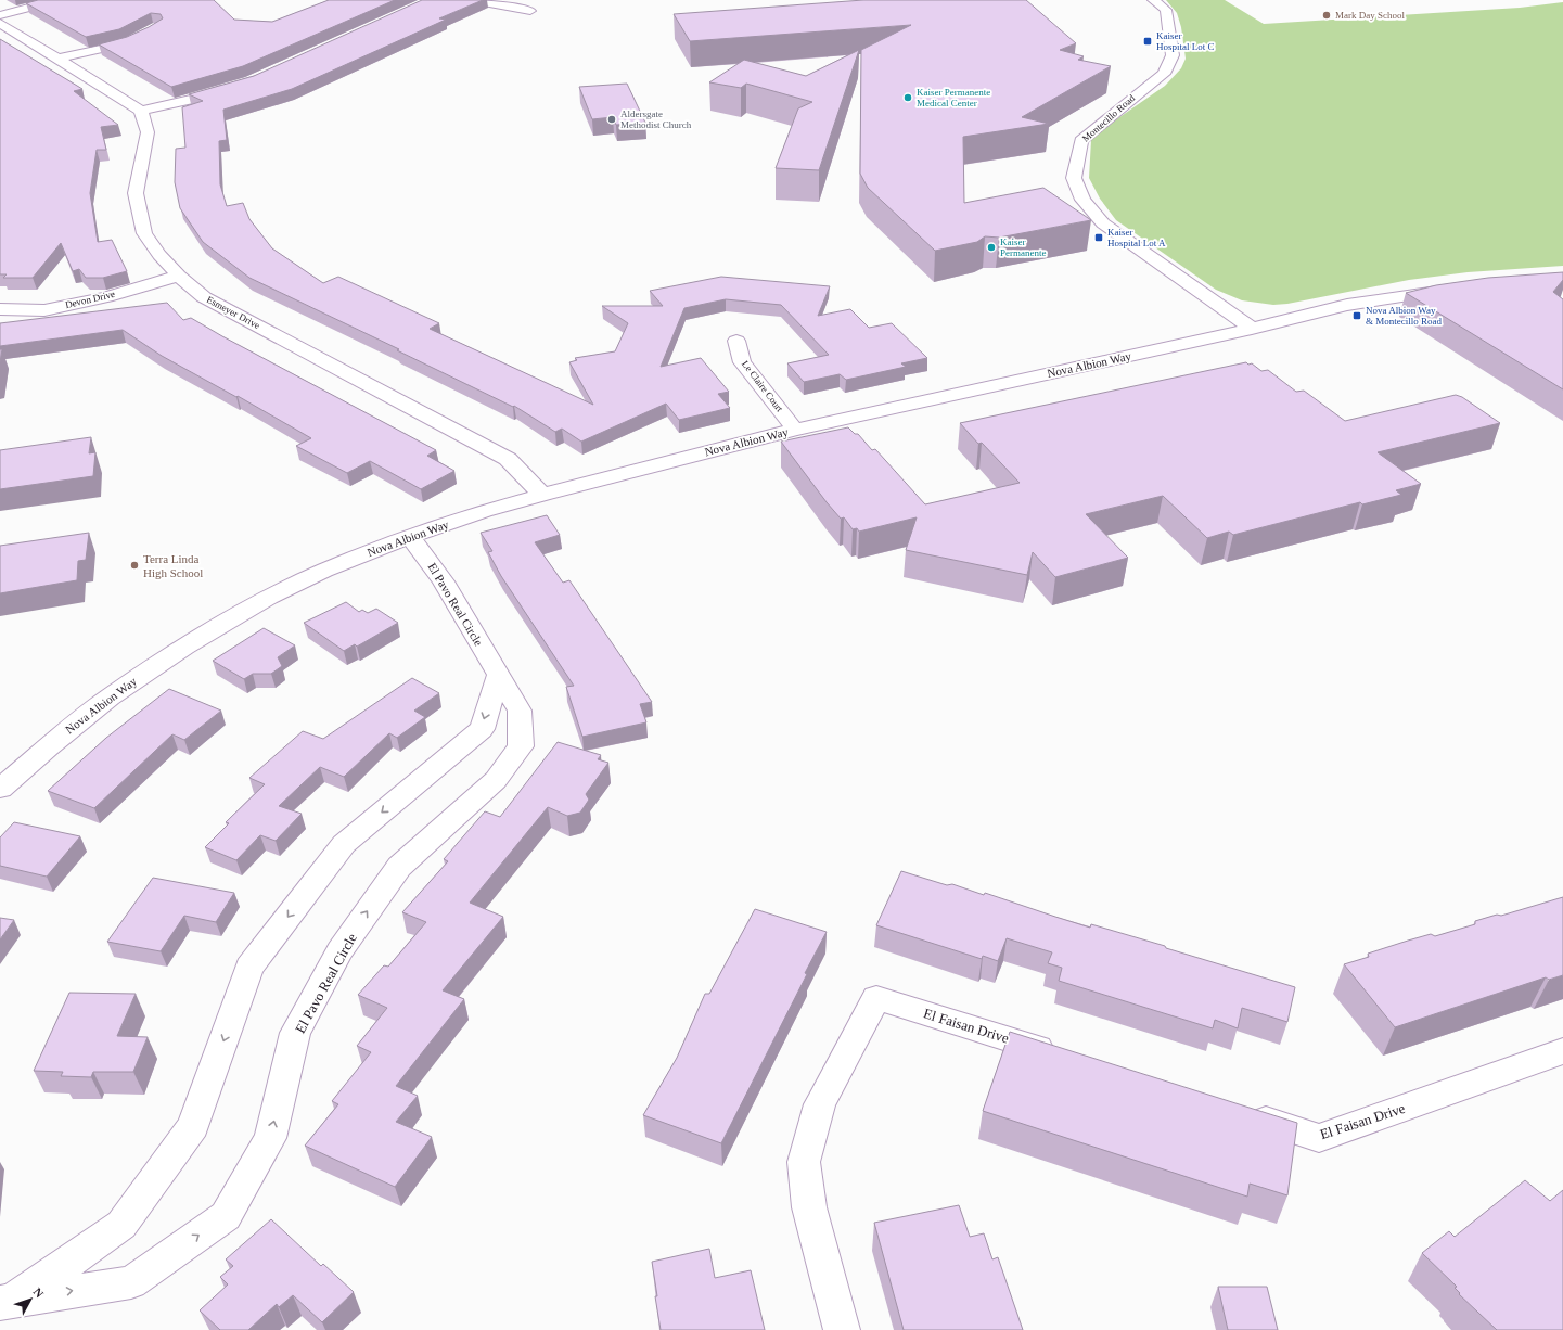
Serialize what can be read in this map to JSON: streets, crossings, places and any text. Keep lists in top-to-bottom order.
{
  "streets": {
    "street": [
      "Montecillo Road",
      "Devon Drive",
      "Esmeyer Drive",
      "Nova Albion Way",
      "Le Claire Court",
      "El Pavo Real Circle",
      "El Faisan Drive"
    ]
  },
  "crossings": [
    ["Montecillo Road", "Nova Albion Way"],
    ["Devon Drive", "Esmeyer Drive"],
    ["Esmeyer Drive", "Nova Albion Way"],
    ["Nova Albion Way", "Le Claire Court"],
    ["Nova Albion Way", "El Pavo Real Circle"]
  ],
  "places": {
    "other": [
      "Mark Day School",
      "Kaiser Permanente Medical Center",
      "Aldersgate Methodist Church",
      "Kaiser Permanente",
      "Terra Linda High School"
    ],
    "transit": ["Kaiser Hospital Lot C", "Kaiser Hospital Lot A", "Nova Albion Way & Montecillo Road"]
  },
  "north": "top right"
}
